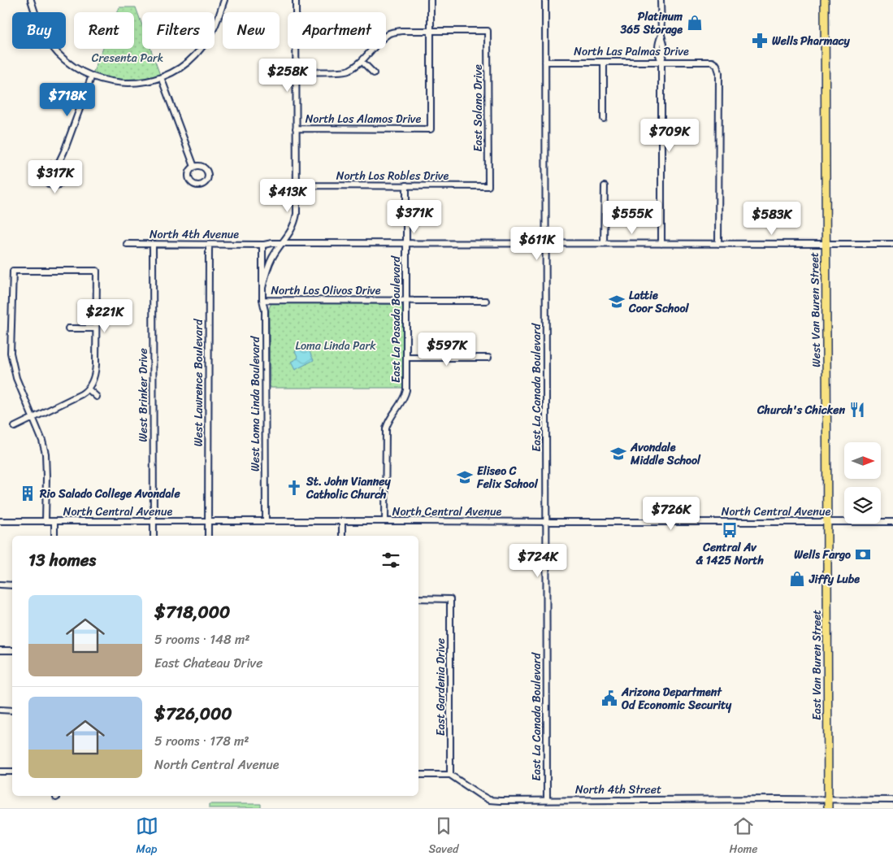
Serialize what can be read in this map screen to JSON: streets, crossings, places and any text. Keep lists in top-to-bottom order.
{
  "streets": {
    "main road": ["West Van Buren Street", "East Van Buren Street"],
    "street": [
      "North Las Palmas Drive",
      "East Solano Drive",
      "North Los Alamos Drive",
      "North Los Robles Drive",
      "North 4th Avenue",
      "North Los Olivos Drive",
      "East La Pasada Boulevard",
      "West Lawrence Boulevard",
      "East La Canada Boulevard",
      "West Brinker Drive",
      "West Loma Linda Boulevard",
      "North Central Avenue",
      "East Gardenia Drive",
      "North 4th Street"
    ]
  },
  "crossings": [
    ["North Las Palmas Drive", "North 4th Avenue"],
    ["North Las Palmas Drive", "East La Canada Boulevard"],
    ["East Solano Drive", "North Los Alamos Drive"],
    ["East Solano Drive", "North Los Robles Drive"],
    ["North Los Alamos Drive", "West Loma Linda Boulevard"],
    ["North Los Robles Drive", "East La Pasada Boulevard"],
    ["North Los Robles Drive", "West Loma Linda Boulevard"],
    ["North 4th Avenue", "West Van Buren Street"],
    ["North 4th Avenue", "East La Pasada Boulevard"],
    ["North 4th Avenue", "West Lawrence Boulevard"],
    ["North 4th Avenue", "East La Canada Boulevard"],
    ["North 4th Avenue", "West Brinker Drive"],
    ["North 4th Avenue", "West Loma Linda Boulevard"],
    ["North Los Olivos Drive", "East La Pasada Boulevard"],
    ["North Los Olivos Drive", "West Loma Linda Boulevard"],
    ["West Van Buren Street", "North Central Avenue"],
    ["West Van Buren Street", "East Van Buren Street"],
    ["East La Pasada Boulevard", "North Central Avenue"],
    ["West Lawrence Boulevard", "North Central Avenue"],
    ["East La Canada Boulevard", "North Central Avenue"],
    ["East La Canada Boulevard", "North 4th Street"],
    ["West Brinker Drive", "North Central Avenue"],
    ["West Loma Linda Boulevard", "North Central Avenue"],
    ["North Central Avenue", "East Van Buren Street"],
    ["East Van Buren Street", "North 4th Street"],
    ["East Gardenia Drive", "North 4th Street"]
  ],
  "parks": ["Cresenta Park", "Loma Linda Park"],
  "places": {
    "shop": ["Platinum 365 Storage", "Jiffy Lube"],
    "pharmacy": ["Wells Pharmacy"],
    "school or university": ["Lattie Coor School", "Avondale Middle School", "Eliseo C Felix School"],
    "restaurant": ["Church's Chicken"],
    "church": ["St. John Vianney Catholic Church"],
    "building": ["Rio Salado College Avondale"],
    "bus stop": ["Central Av & 1425 North"],
    "bank": ["Wells Fargo"],
    "public building": ["Arizona Department Od Economic Security"]
  },
  "north": "right",
  "page": {
    "chip": [
      "Buy",
      "Rent",
      "Filters",
      "New",
      "Apartment"
    ],
    "price": [
      "$258K",
      "$718K",
      "$709K",
      "$317K",
      "$413K",
      "$371K",
      "$555K",
      "$583K",
      "$611K",
      "$221K",
      "$597K",
      "$726K",
      "$724K"
    ],
    "heading": "13 homes",
    "list": [
      {
        "name": "$718,000",
        "note": "5 rooms · 148 m² · East Chateau Drive"
      },
      {
        "name": "$726,000",
        "note": "5 rooms · 178 m² · North Central Avenue"
      }
    ],
    "tabs": ["Map", "Saved", "Home"]
  }
}
